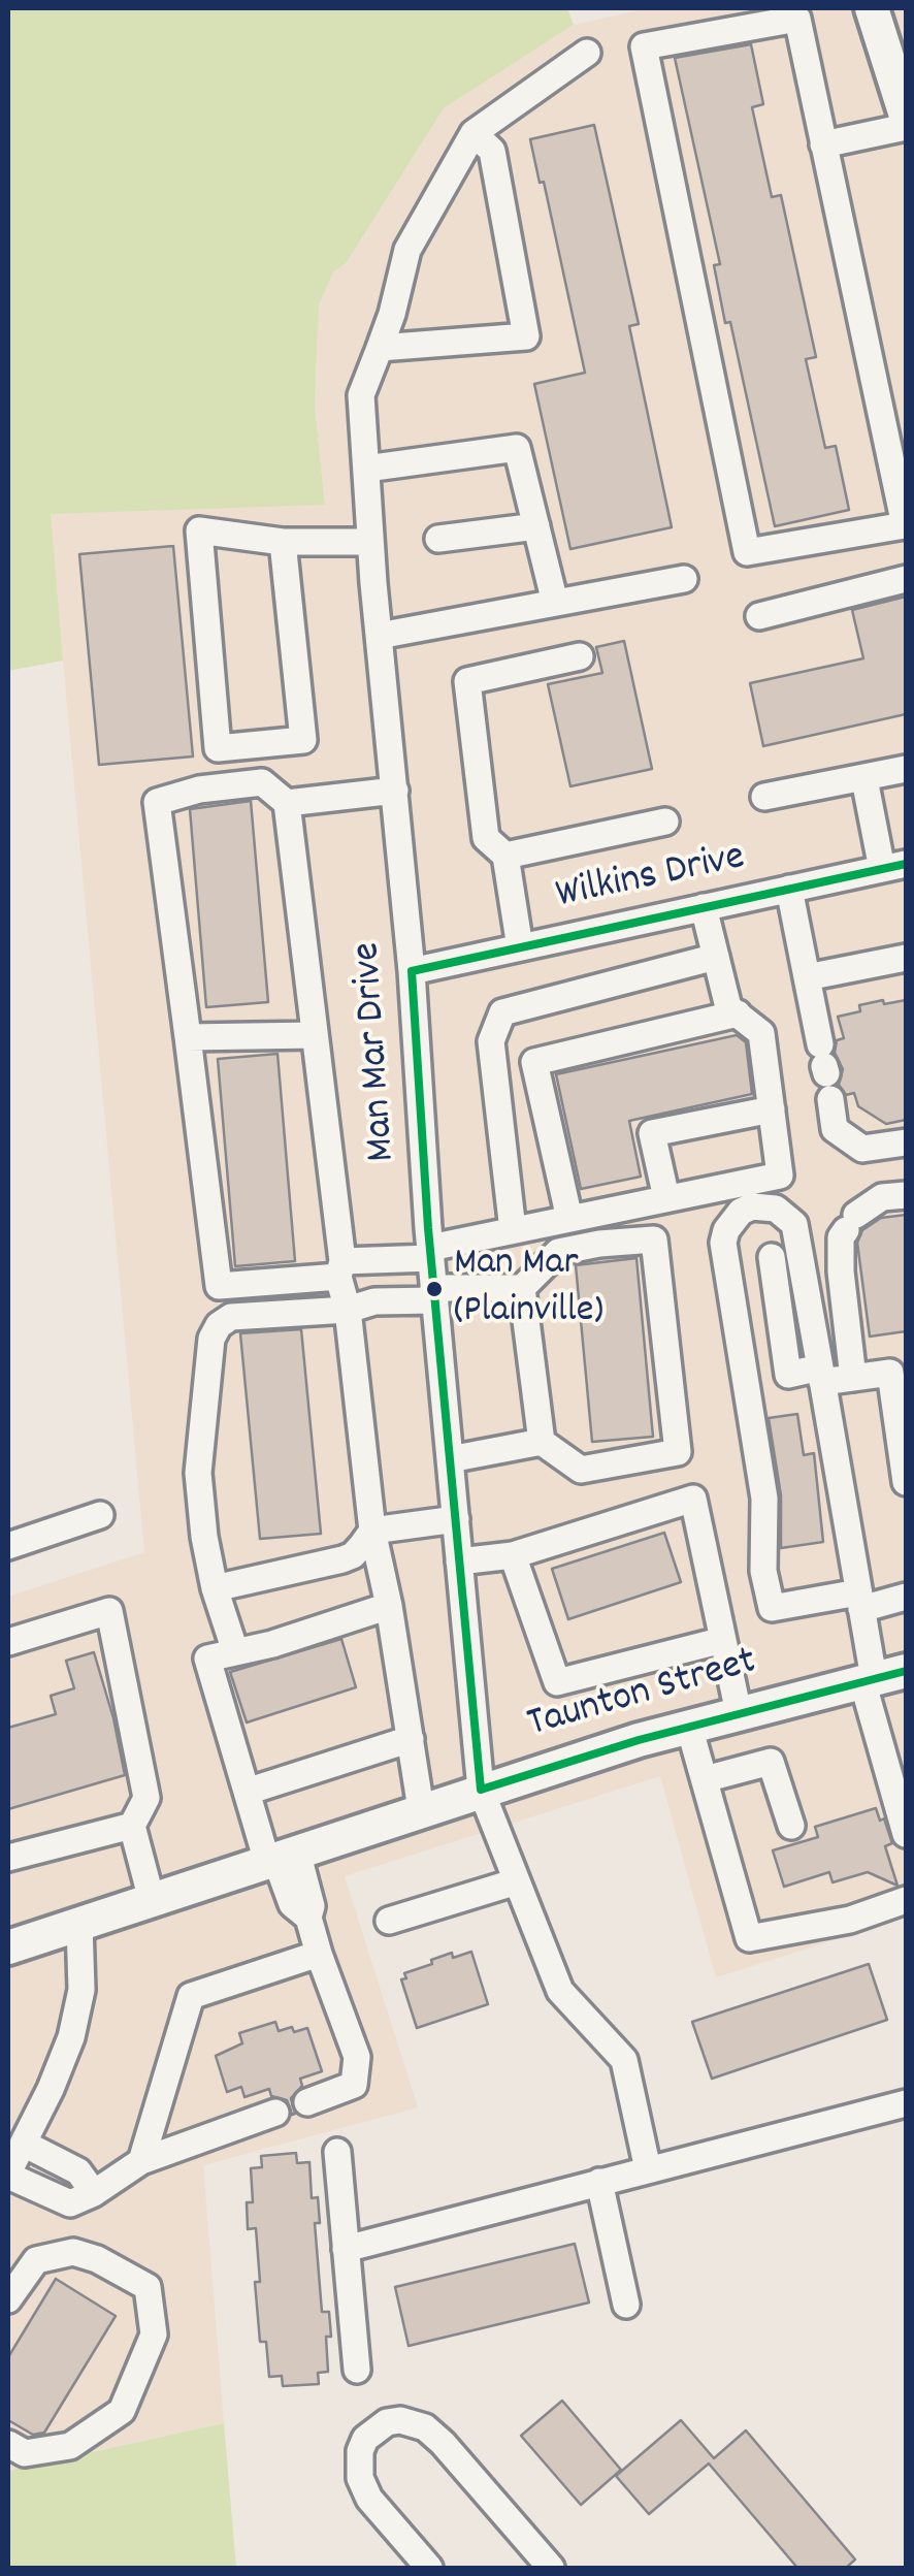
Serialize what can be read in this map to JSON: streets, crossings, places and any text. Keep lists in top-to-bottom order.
{
  "streets": {
    "main road": ["Taunton Street"],
    "street": ["Wilkins Drive", "Man Mar Drive"]
  },
  "crossings": [
    ["Wilkins Drive", "Man Mar Drive"],
    ["Man Mar Drive", "Taunton Street"]
  ],
  "places": ["Man Mar (Plainville)"]
}
